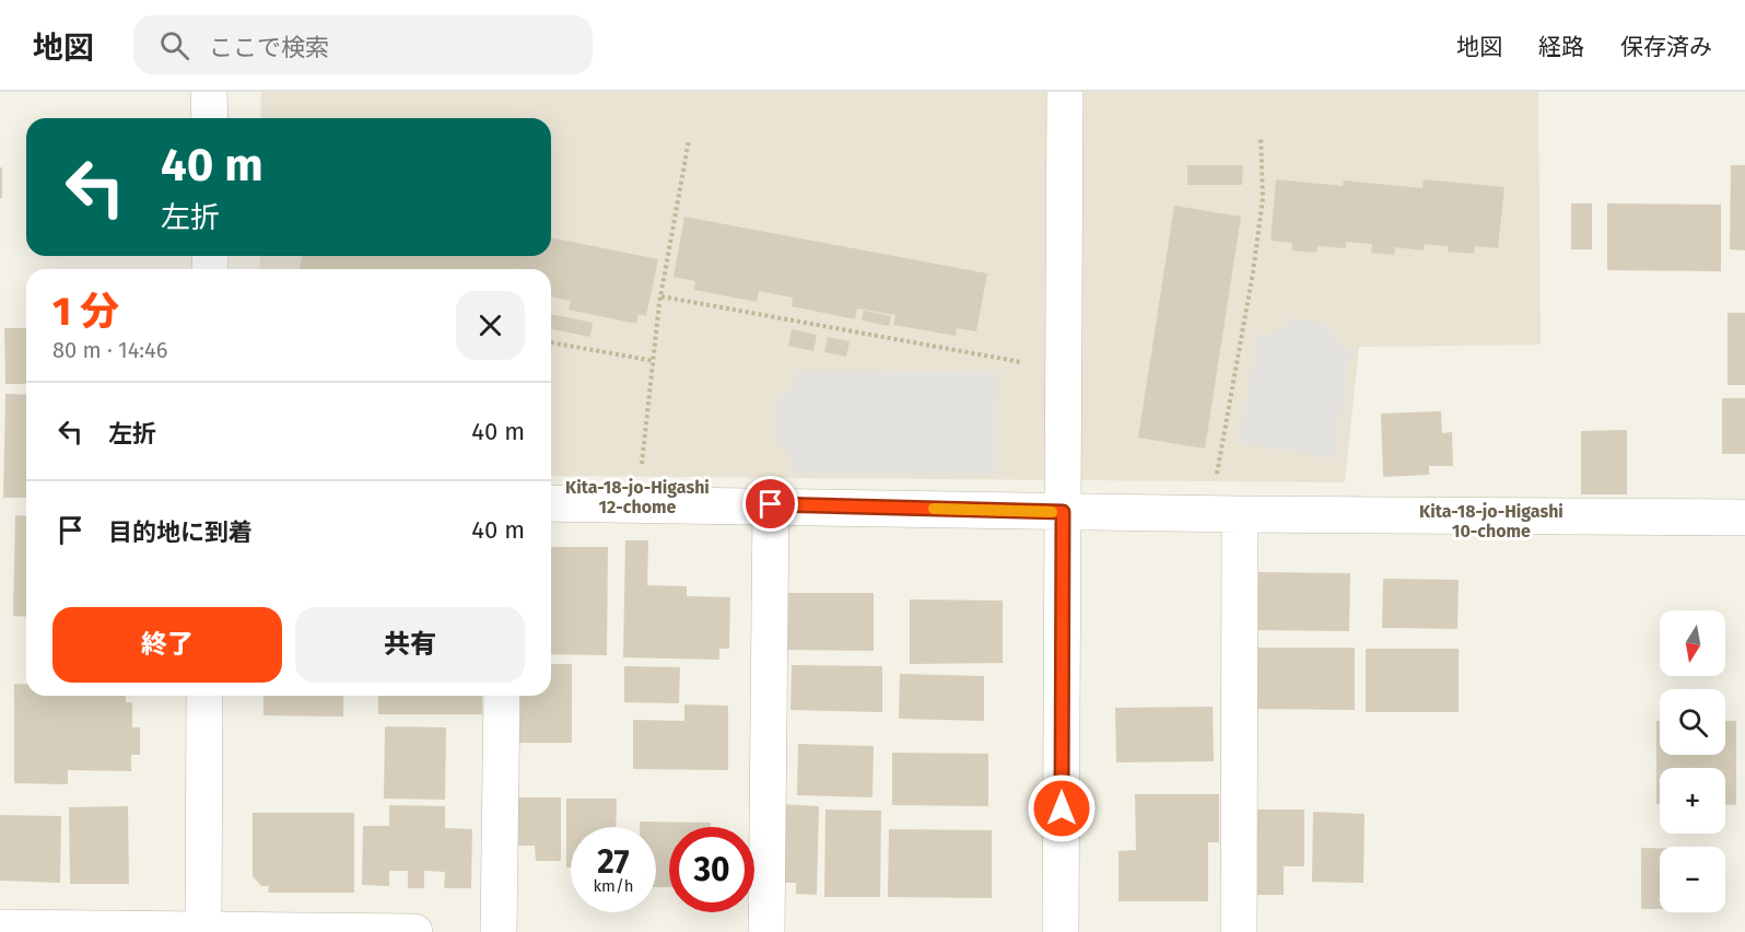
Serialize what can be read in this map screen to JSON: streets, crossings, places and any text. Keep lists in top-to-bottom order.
{
  "districts": ["Kita-18-jo-Higashi 12-chome", "Kita-18-jo-Higashi 10-chome"],
  "north": "bottom",
  "page": {
    "header": "地図",
    "search": "ここで検索",
    "nav": ["地図", "経路", "保存済み"],
    "turn": ["40 m", "左折"],
    "heading": ["1 分", "80 m · 14:46"],
    "list": [
      {
        "name": "左折",
        "value": "40 m"
      },
      {
        "name": "目的地に到着",
        "value": "40 m"
      }
    ],
    "buttons": ["終了", "共有"],
    "map_buttons": ["+", "−"],
    "speed": "27 km/h",
    "limit": "30"
  }
}
